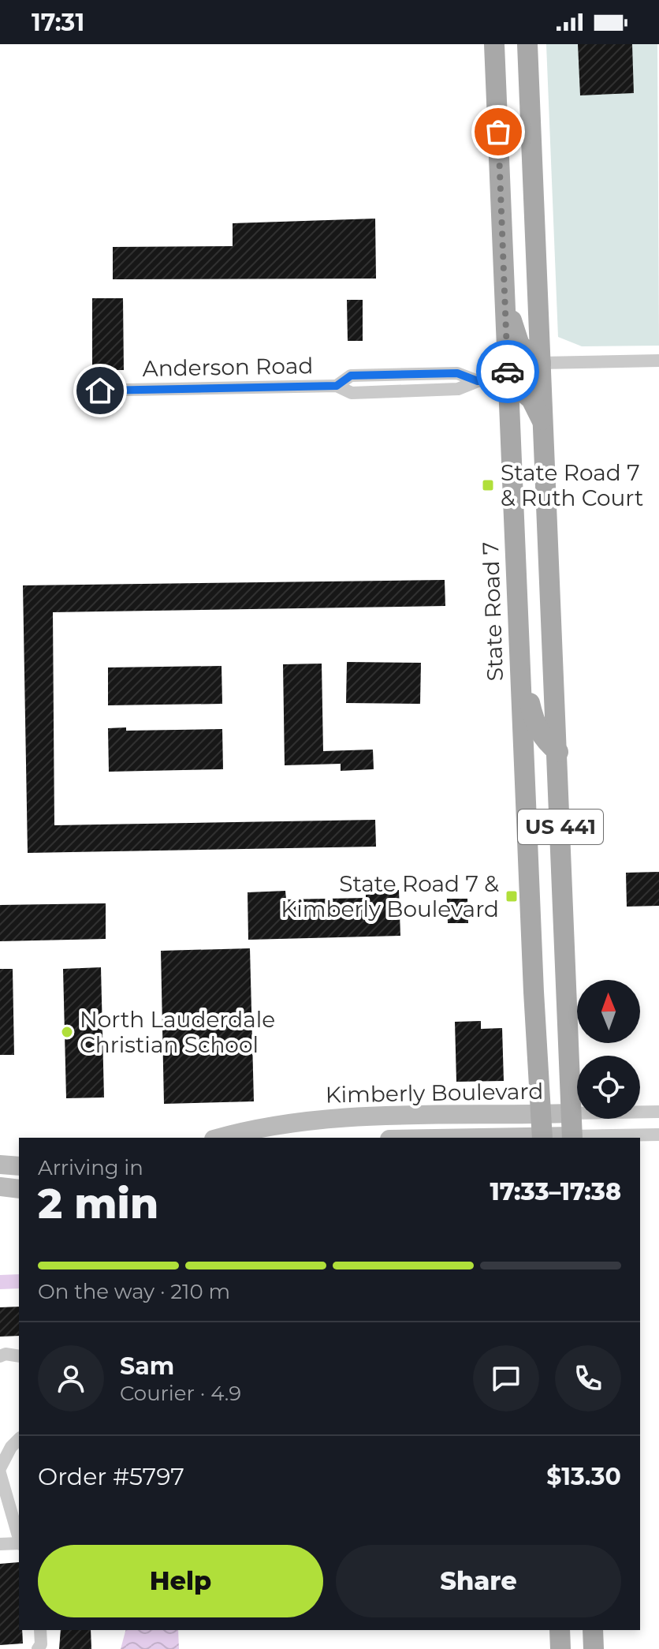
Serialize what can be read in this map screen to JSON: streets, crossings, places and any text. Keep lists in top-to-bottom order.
{
  "streets": {
    "main road": ["State Road 7", "US 441"],
    "street": ["Anderson Road", "Kimberly Boulevard"]
  },
  "crossings": [
    ["Anderson Road", "State Road 7"],
    ["State Road 7", "Kimberly Boulevard"],
    ["US 441", "Kimberly Boulevard"]
  ],
  "places": {
    "transit": ["State Road 7 & Ruth Court", "State Road 7 & Kimberly Boulevard"],
    "other": ["North Lauderdale Christian School"]
  },
  "north": "top",
  "page": {
    "status": "17:31",
    "heading": ["2 min", "Arriving in", "17:33–17:38"],
    "panel": [
      "Sam",
      "Courier · 4.9",
      "Order #5797",
      "$13.30"
    ],
    "bar": "On the way · 210 m",
    "buttons": ["Help", "Share"]
  }
}
